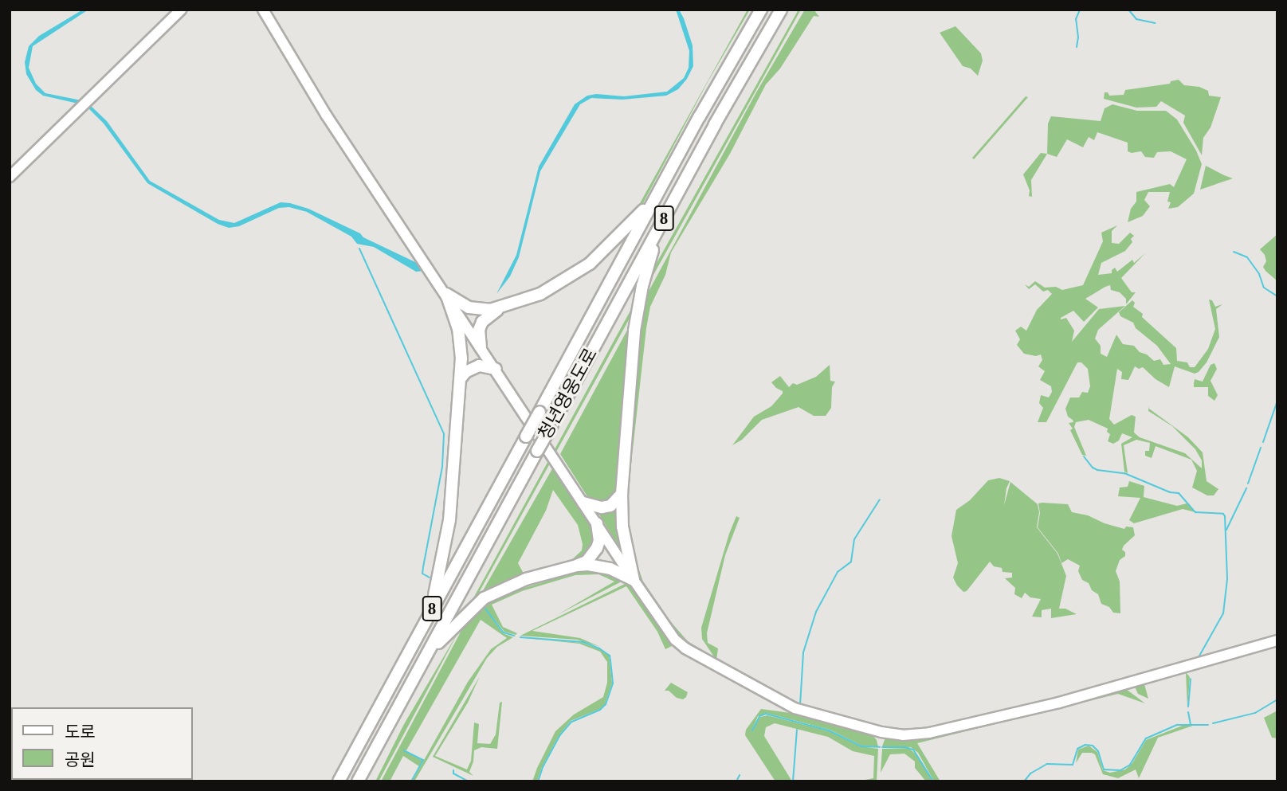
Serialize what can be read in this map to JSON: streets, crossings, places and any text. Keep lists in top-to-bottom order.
{
  "streets": {
    "highway": ["8", "청년영웅도로"]
  },
  "legend": ["도로", "공원"]
}
